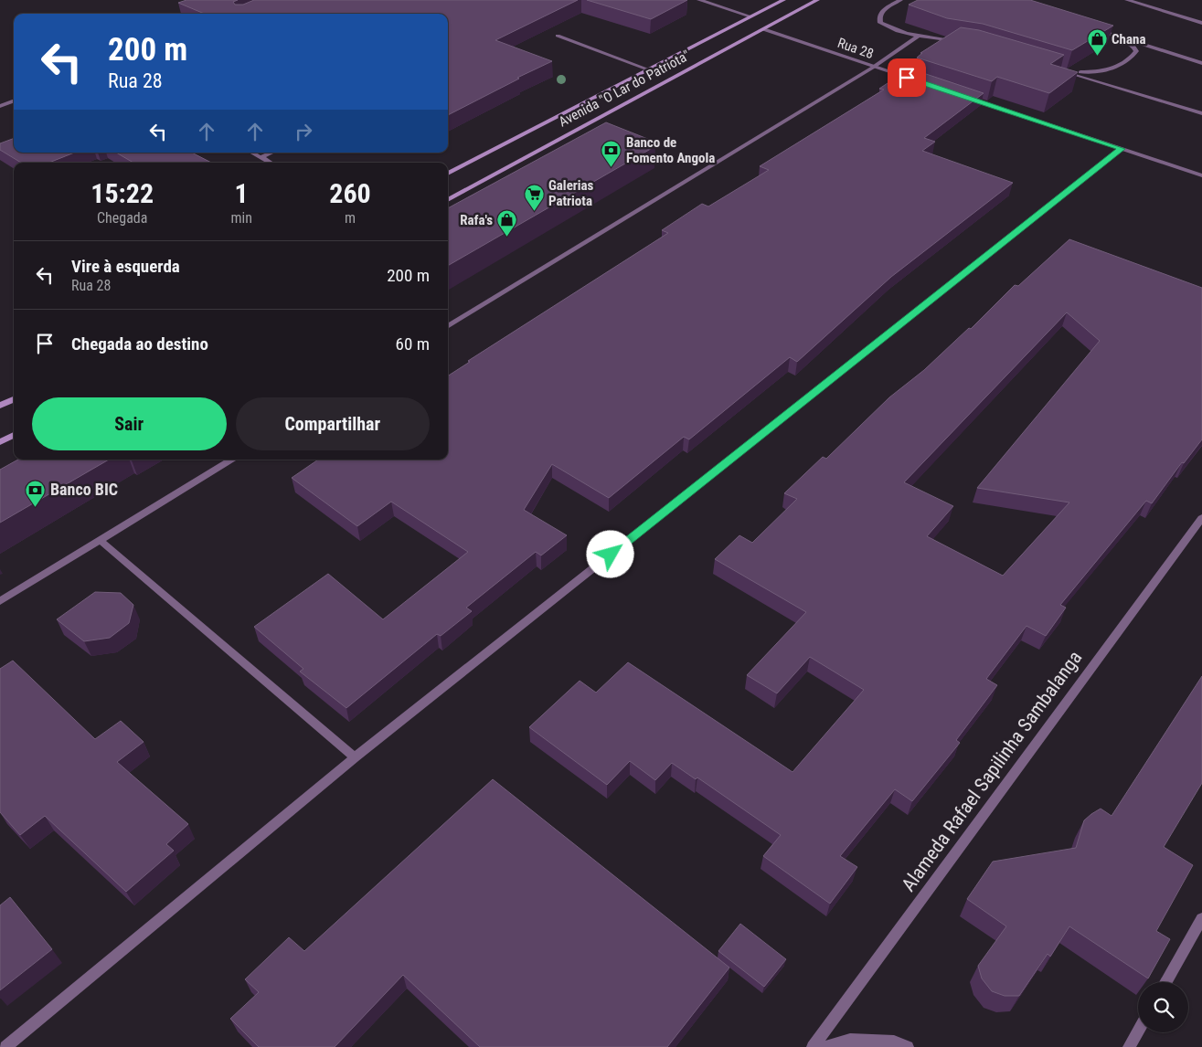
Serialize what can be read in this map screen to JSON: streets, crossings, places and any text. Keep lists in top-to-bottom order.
{
  "streets": {
    "main road": ["Avenida \"O Lar do Patriota\""],
    "street": ["Rua 28", "Alameda Rafael Sapilinha Sambalanga"]
  },
  "crossings": [
    ["Rua 28", "Avenida \"O Lar do Patriota\""]
  ],
  "places": {
    "shop": ["Chana", "Rafa's"],
    "bank": ["Banco de Fomento Angola", "Banco BIC"],
    "supermarket": ["Galerias Patriota"]
  },
  "page": {
    "turn": ["200 m", "Rua 28"],
    "eta": [
      "15:22",
      "Chegada",
      "1",
      "min",
      "260",
      "m"
    ],
    "list": [
      {
        "name": "Vire à esquerda",
        "note": "Rua 28",
        "value": "200 m"
      },
      {
        "name": "Chegada ao destino",
        "value": "60 m"
      }
    ],
    "buttons": ["Sair", "Compartilhar"]
  }
}
